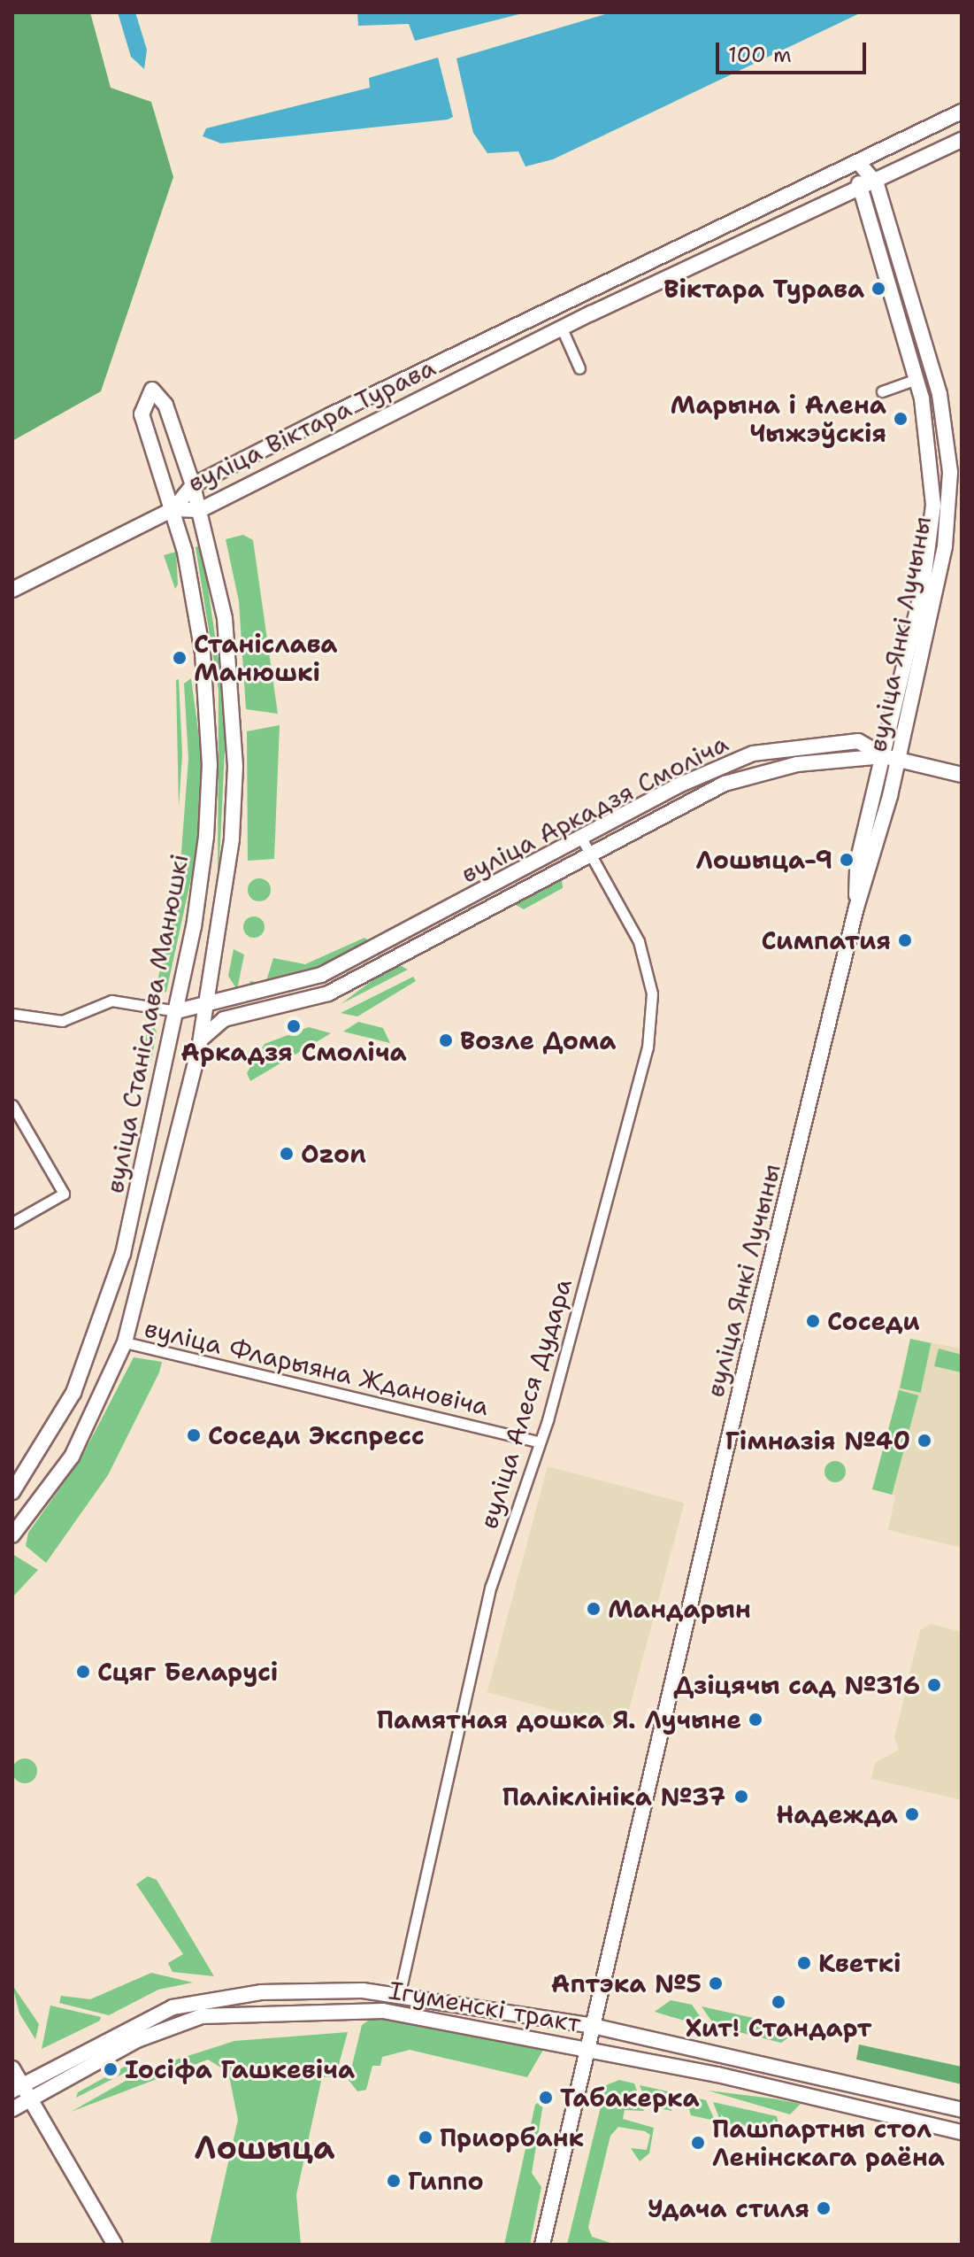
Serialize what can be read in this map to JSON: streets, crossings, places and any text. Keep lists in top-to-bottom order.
{
  "streets": {
    "main road": [
      "вуліца Віктара Турава",
      "вуліца Янкі Лучыны",
      "вуліца Аркадзя Смоліча",
      "вуліца Станіслава Манюшкі",
      "Ігуменскі тракт"
    ],
    "street": ["вуліца Фларыяна Ждановіча", "вуліца Алеся Дудара"]
  },
  "crossings": [
    ["вуліца Віктара Турава", "вуліца Янкі Лучыны"],
    ["вуліца Віктара Турава", "вуліца Станіслава Манюшкі"],
    ["вуліца Янкі Лучыны", "вуліца Аркадзя Смоліча"],
    ["вуліца Янкі Лучыны", "Ігуменскі тракт"],
    ["вуліца Аркадзя Смоліча", "вуліца Станіслава Манюшкі"],
    ["вуліца Аркадзя Смоліча", "вуліца Алеся Дудара"],
    ["вуліца Станіслава Манюшкі", "вуліца Фларыяна Ждановіча"],
    ["вуліца Фларыяна Ждановіча", "вуліца Алеся Дудара"],
    ["вуліца Алеся Дудара", "Ігуменскі тракт"]
  ],
  "districts": ["Лошыца"],
  "places": [
    "Віктара Турава",
    "Марына і Алена Чыжэўскія",
    "Станіслава Манюшкі",
    "Лошыца-9",
    "Симпатия",
    "Аркадзя Смоліча",
    "Возле Дома",
    "Ozon",
    "Соседи",
    "Соседи Экспресс",
    "Гімназія №40",
    "Мандарын",
    "Сцяг Беларусі",
    "Дзіцячы сад №316",
    "Памятная дошка Я. Лучыне",
    "Паліклініка №37",
    "Надежда",
    "Кветкі",
    "Аптэка №5",
    "Хит! Стандарт",
    "Іосіфа Гашкевіча",
    "Табакерка",
    "Приорбанк",
    "Пашпартны стол Ленінскага раёна",
    "Гиппо",
    "Удача стиля"
  ],
  "scale_bar": "100 m"
}
